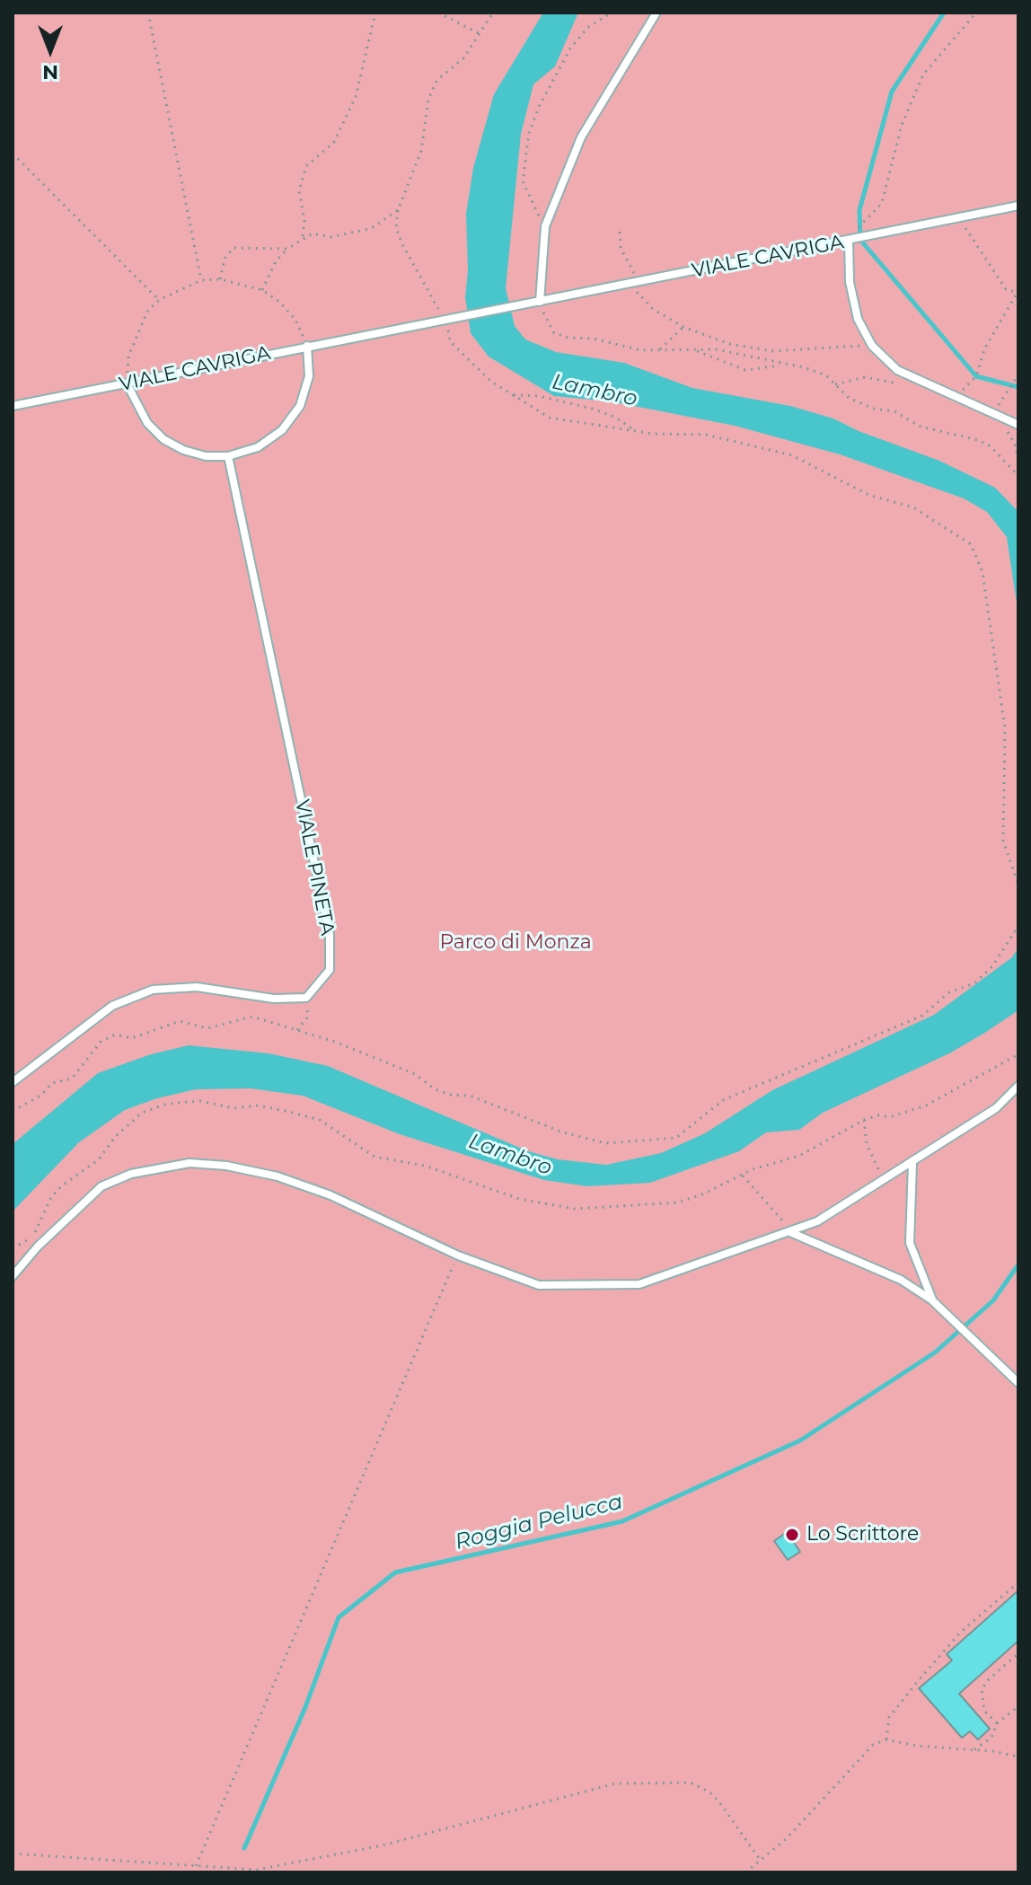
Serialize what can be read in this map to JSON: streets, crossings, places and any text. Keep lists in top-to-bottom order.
{
  "streets": {
    "lane": ["VIALE CAVRIGA", "VIALE PINETA"]
  },
  "water": ["Lambro", "Roggia Pelucca"],
  "parks": ["Parco di Monza"],
  "places": ["Lo Scrittore"],
  "north": "bottom"
}
